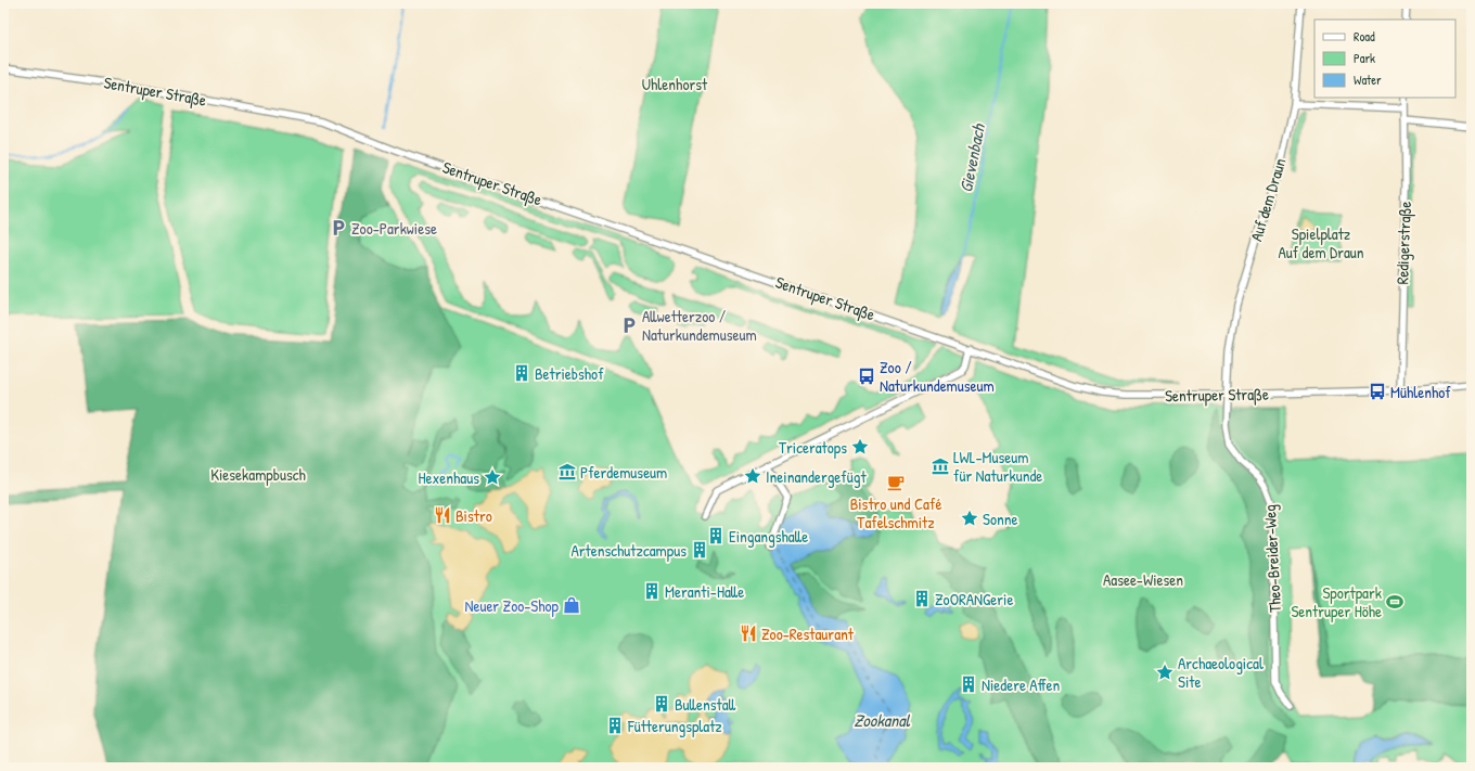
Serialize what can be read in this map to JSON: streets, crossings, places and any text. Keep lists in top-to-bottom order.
{
  "streets": {
    "street": [
      "Sentruper Straße",
      "Auf dem Draun",
      "Redigerstraße",
      "Theo-Breider-Weg"
    ]
  },
  "crossings": [
    ["Sentruper Straße", "Auf dem Draun"],
    ["Sentruper Straße", "Redigerstraße"],
    ["Sentruper Straße", "Theo-Breider-Weg"],
    ["Auf dem Draun", "Theo-Breider-Weg"]
  ],
  "water": ["Gievenbach", "Zookanal"],
  "parks": [
    "Uhlenhorst",
    "Spielplatz Auf dem Draun",
    "Kiesekampbusch",
    "Aasee-Wiesen"
  ],
  "places": {
    "parking": ["Zoo-Parkwiese", "Allwetterzoo / Naturkundemuseum"],
    "building": [
      "Betriebshof",
      "Eingangshalle",
      "Artenschutzcampus",
      "Meranti-Halle",
      "ZoORANGerie",
      "Niedere Affen",
      "Bullenstall",
      "Fütterungsplatz"
    ],
    "bus stop": ["Zoo / Naturkundemuseum", "Mühlenhof"],
    "place": [
      "Triceratops",
      "Ineinandergefügt",
      "Hexenhaus",
      "Sonne",
      "Archaeological Site"
    ],
    "museum": ["LWL-Museum für Naturkunde", "Pferdemuseum"],
    "cafe": ["Bistro und Café Tafelschmitz"],
    "restaurant": ["Bistro", "Zoo-Restaurant"],
    "sports": ["Sportpark Sentruper Höhe"],
    "shop": ["Neuer Zoo-Shop"]
  },
  "legend": ["Road", "Park", "Water"]
}
